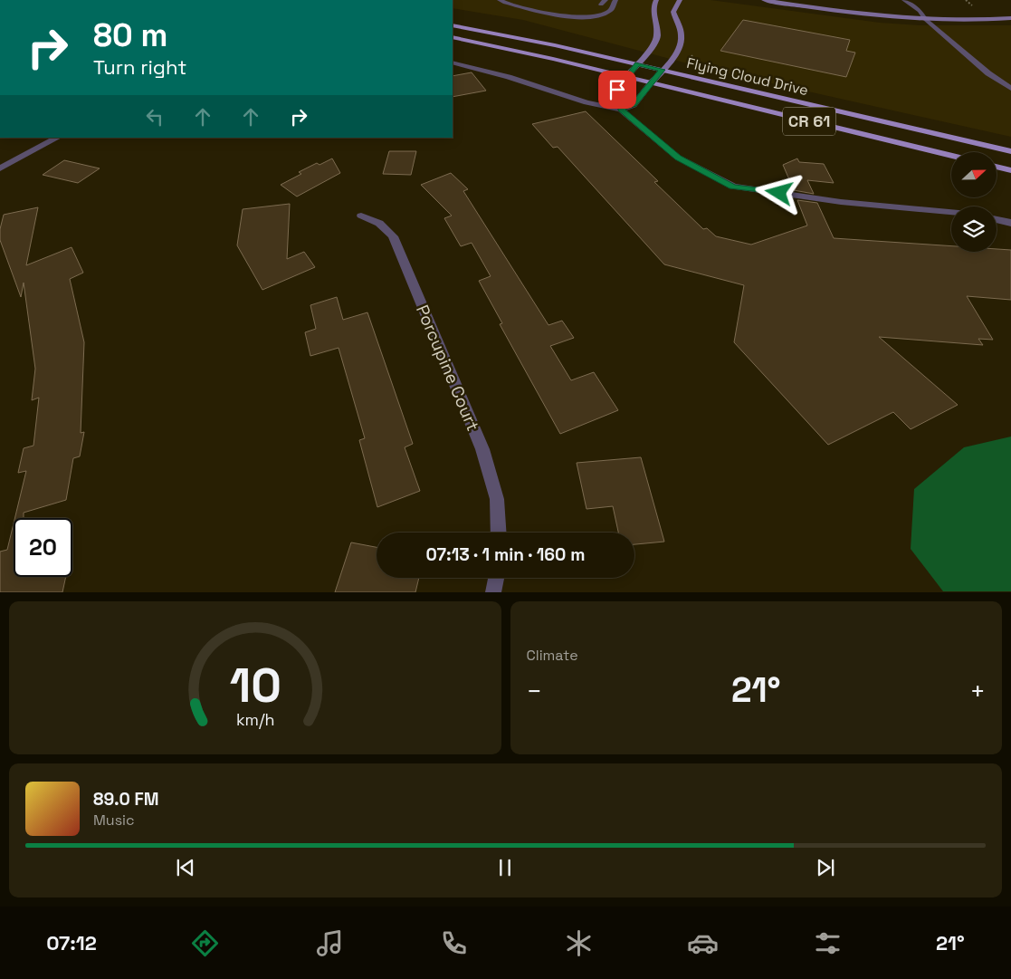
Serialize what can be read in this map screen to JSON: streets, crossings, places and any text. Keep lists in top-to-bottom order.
{
  "streets": {
    "main road": ["Flying Cloud Drive", "CR 61"],
    "street": ["Porcupine Court"]
  },
  "north": "right",
  "page": {
    "turn": ["80 m", "Turn right"],
    "limit": "20",
    "trip": "07:13 · 1 min · 160 m",
    "tile": "Climate",
    "heat": ["−", "21°", "+"],
    "song": ["89.0 FM", "Music"],
    "tabs": ["07:12", "21°"],
    "gauge": ["10", "km/h"]
  }
}
